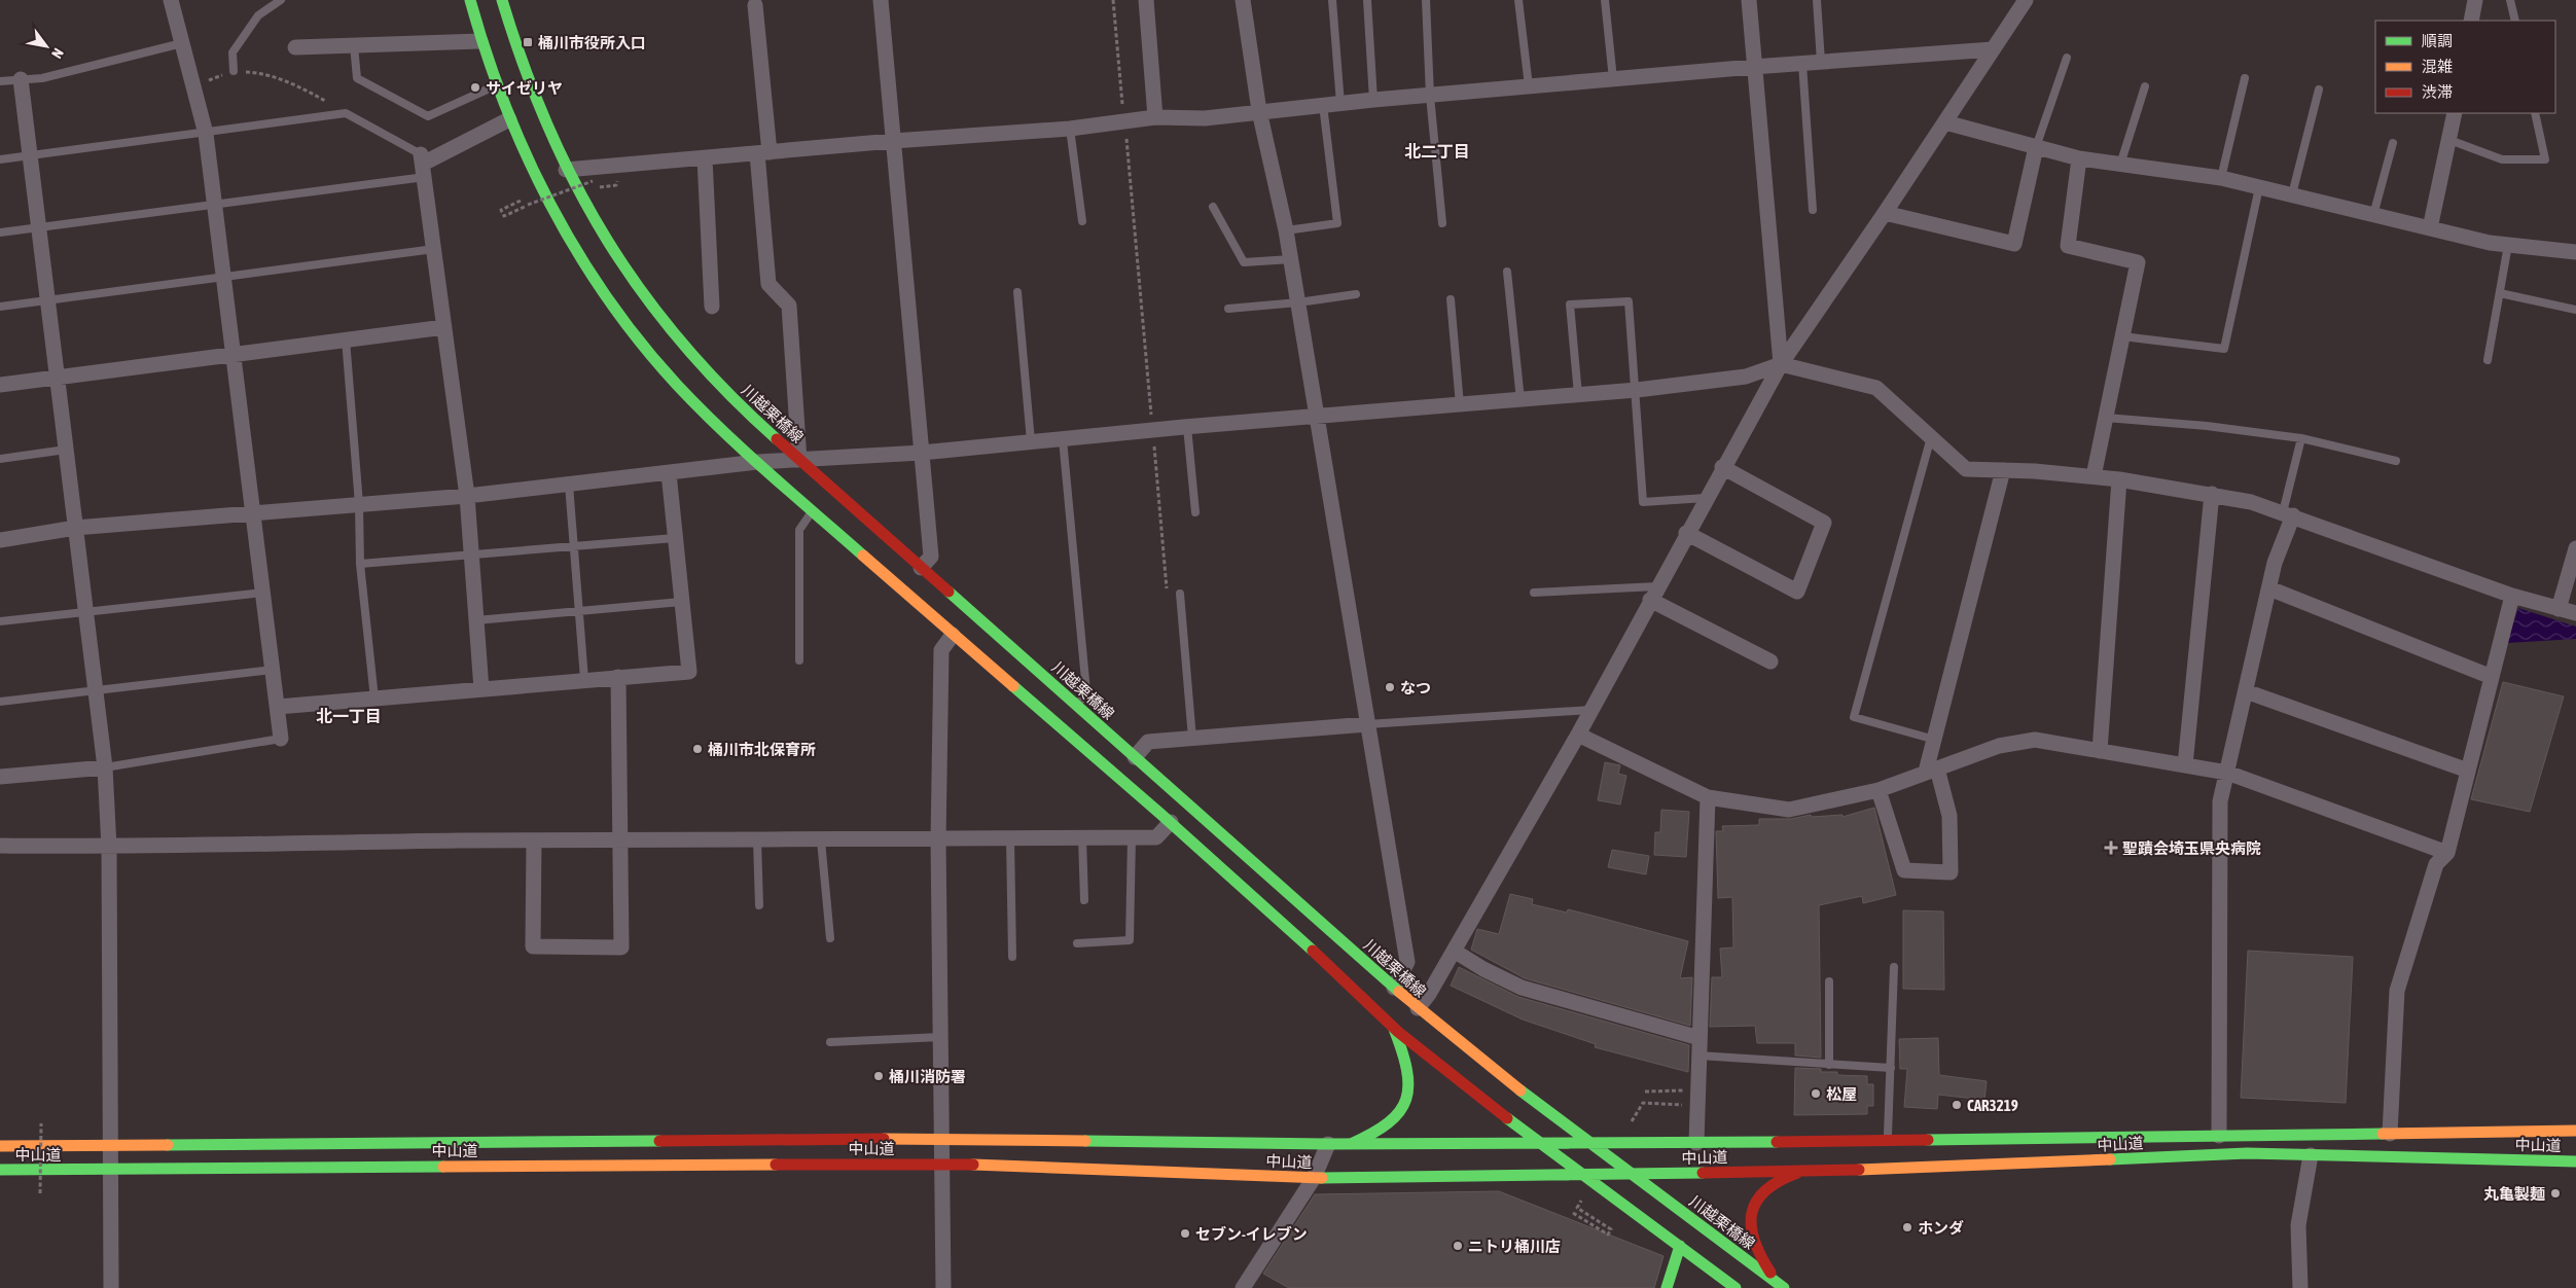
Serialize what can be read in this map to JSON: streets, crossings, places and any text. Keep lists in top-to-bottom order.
{
  "streets": {
    "main road": ["川越栗橋線", "中山道"]
  },
  "crossings": [
    ["川越栗橋線", "中山道"]
  ],
  "districts": ["北二丁目", "北一丁目"],
  "places": {
    "transit": ["桶川市役所入口"],
    "other": [
      "サイゼリヤ",
      "なつ",
      "桶川市北保育所",
      "桶川消防署",
      "松屋",
      "CAR3219",
      "丸亀製麺",
      "ホンダ",
      "セブン-イレブン",
      "ニトリ桶川店"
    ],
    "health": ["聖蹟会埼玉県央病院"]
  },
  "legend": ["順調", "混雑", "渋滞"],
  "north": "bottom right"
}
